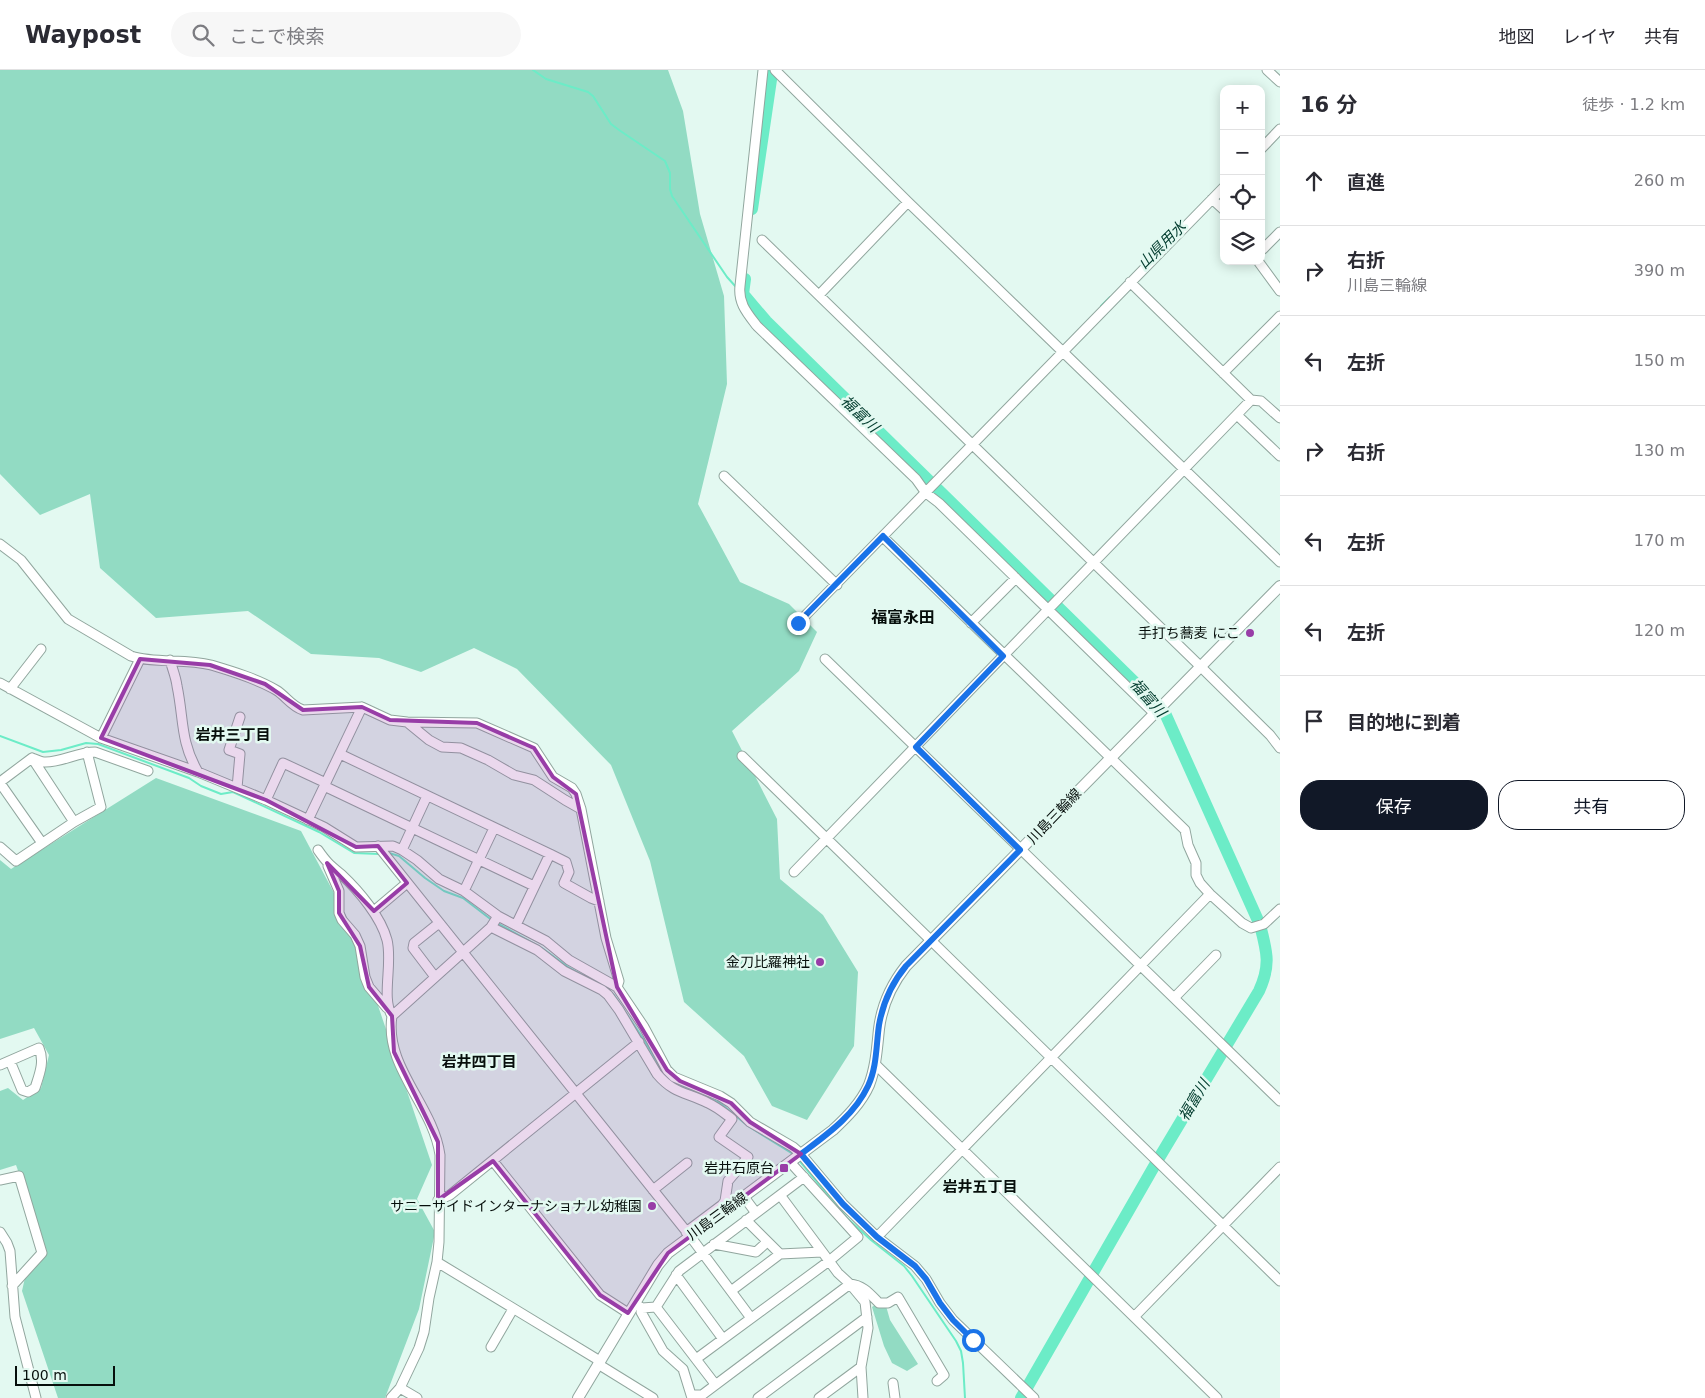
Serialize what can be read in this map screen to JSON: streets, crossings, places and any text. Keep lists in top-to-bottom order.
{
  "streets": {
    "main road": ["川島三輪線"]
  },
  "districts": [
    "福富永田",
    "岩井三丁目",
    "岩井四丁目",
    "岩井五丁目"
  ],
  "water": ["山県用水", "福富川"],
  "places": {
    "other": ["手打ち蕎麦 にこ", "金刀比羅神社", "サニーサイドインターナショナル幼稚園"],
    "transit": ["岩井石原台"]
  },
  "scale_bar": "100 m",
  "page": {
    "header": "Waypost",
    "search": "ここで検索",
    "nav": ["地図", "レイヤ", "共有"],
    "heading": ["16 分", "徒歩 · 1.2 km"],
    "map_buttons": ["+", "−"],
    "list": [
      ["直進", "260 m"],
      ["右折", "川島三輪線", "390 m"],
      ["左折", "150 m"],
      ["右折", "130 m"],
      ["左折", "170 m"],
      ["左折", "120 m"],
      "目的地に到着"
    ],
    "buttons": ["保存", "共有"],
    "scale": "100 m"
  }
}
